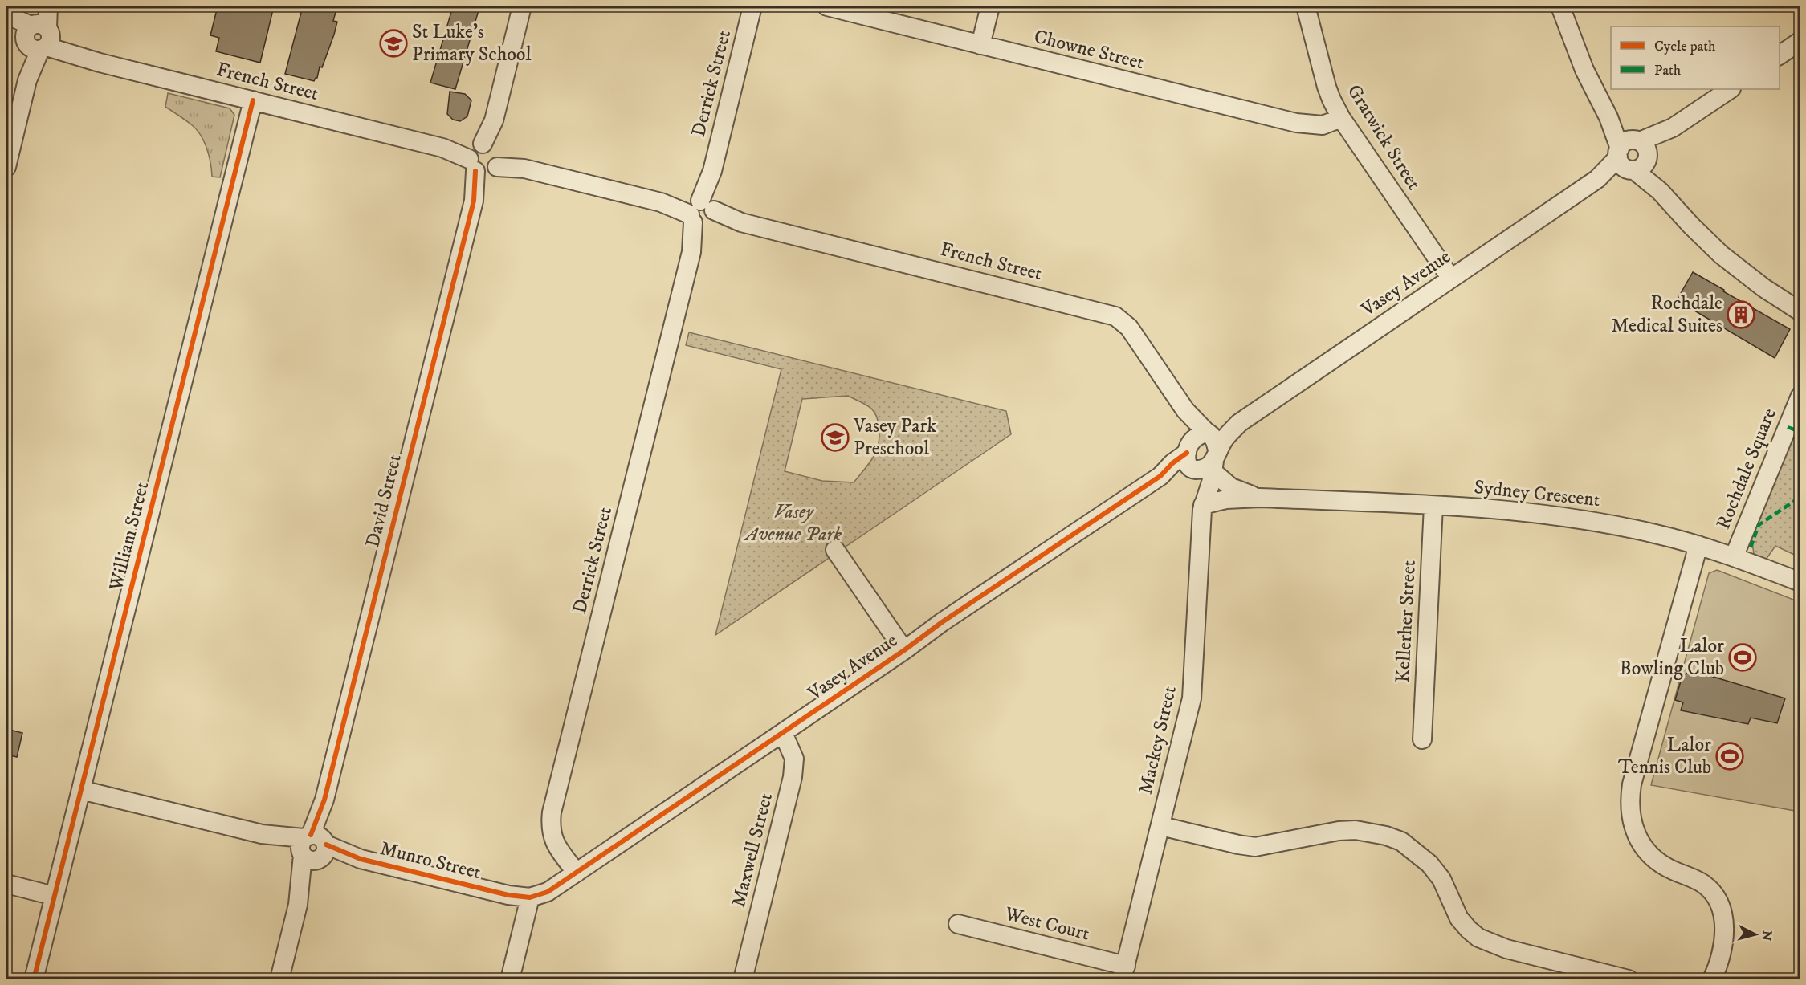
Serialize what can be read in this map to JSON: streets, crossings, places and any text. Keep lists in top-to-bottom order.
{
  "streets": {
    "street": [
      "Chowne Street",
      "French Street",
      "Derrick Street",
      "Gratwick Street",
      "Vasey Avenue",
      "Rochdale Square",
      "Sydney Crescent",
      "David Street",
      "William Street",
      "Kellerher Street",
      "Mackey Street",
      "Maxwell Street",
      "Munro Street",
      "West Court"
    ]
  },
  "crossings": [
    ["Chowne Street", "Gratwick Street"],
    ["French Street", "Derrick Street"],
    ["French Street", "Vasey Avenue"],
    ["French Street", "Sydney Crescent"],
    ["French Street", "David Street"],
    ["French Street", "William Street"],
    ["French Street", "Mackey Street"],
    ["Derrick Street", "Vasey Avenue"],
    ["Gratwick Street", "Vasey Avenue"],
    ["Vasey Avenue", "Sydney Crescent"],
    ["Vasey Avenue", "Mackey Street"],
    ["Vasey Avenue", "Maxwell Street"],
    ["Vasey Avenue", "Munro Street"],
    ["Rochdale Square", "Sydney Crescent"],
    ["Sydney Crescent", "Kellerher Street"],
    ["Sydney Crescent", "Mackey Street"],
    ["David Street", "Munro Street"],
    ["William Street", "Munro Street"],
    ["Mackey Street", "West Court"]
  ],
  "parks": ["Vasey Avenue Park"],
  "places": {
    "school or university": ["St Luke's Primary School", "Vasey Park Preschool"],
    "building": ["Rochdale Medical Suites"],
    "sports": ["Lalor Bowling Club", "Lalor Tennis Club"]
  },
  "legend": ["Cycle path", "Path"],
  "north": "right"
}
